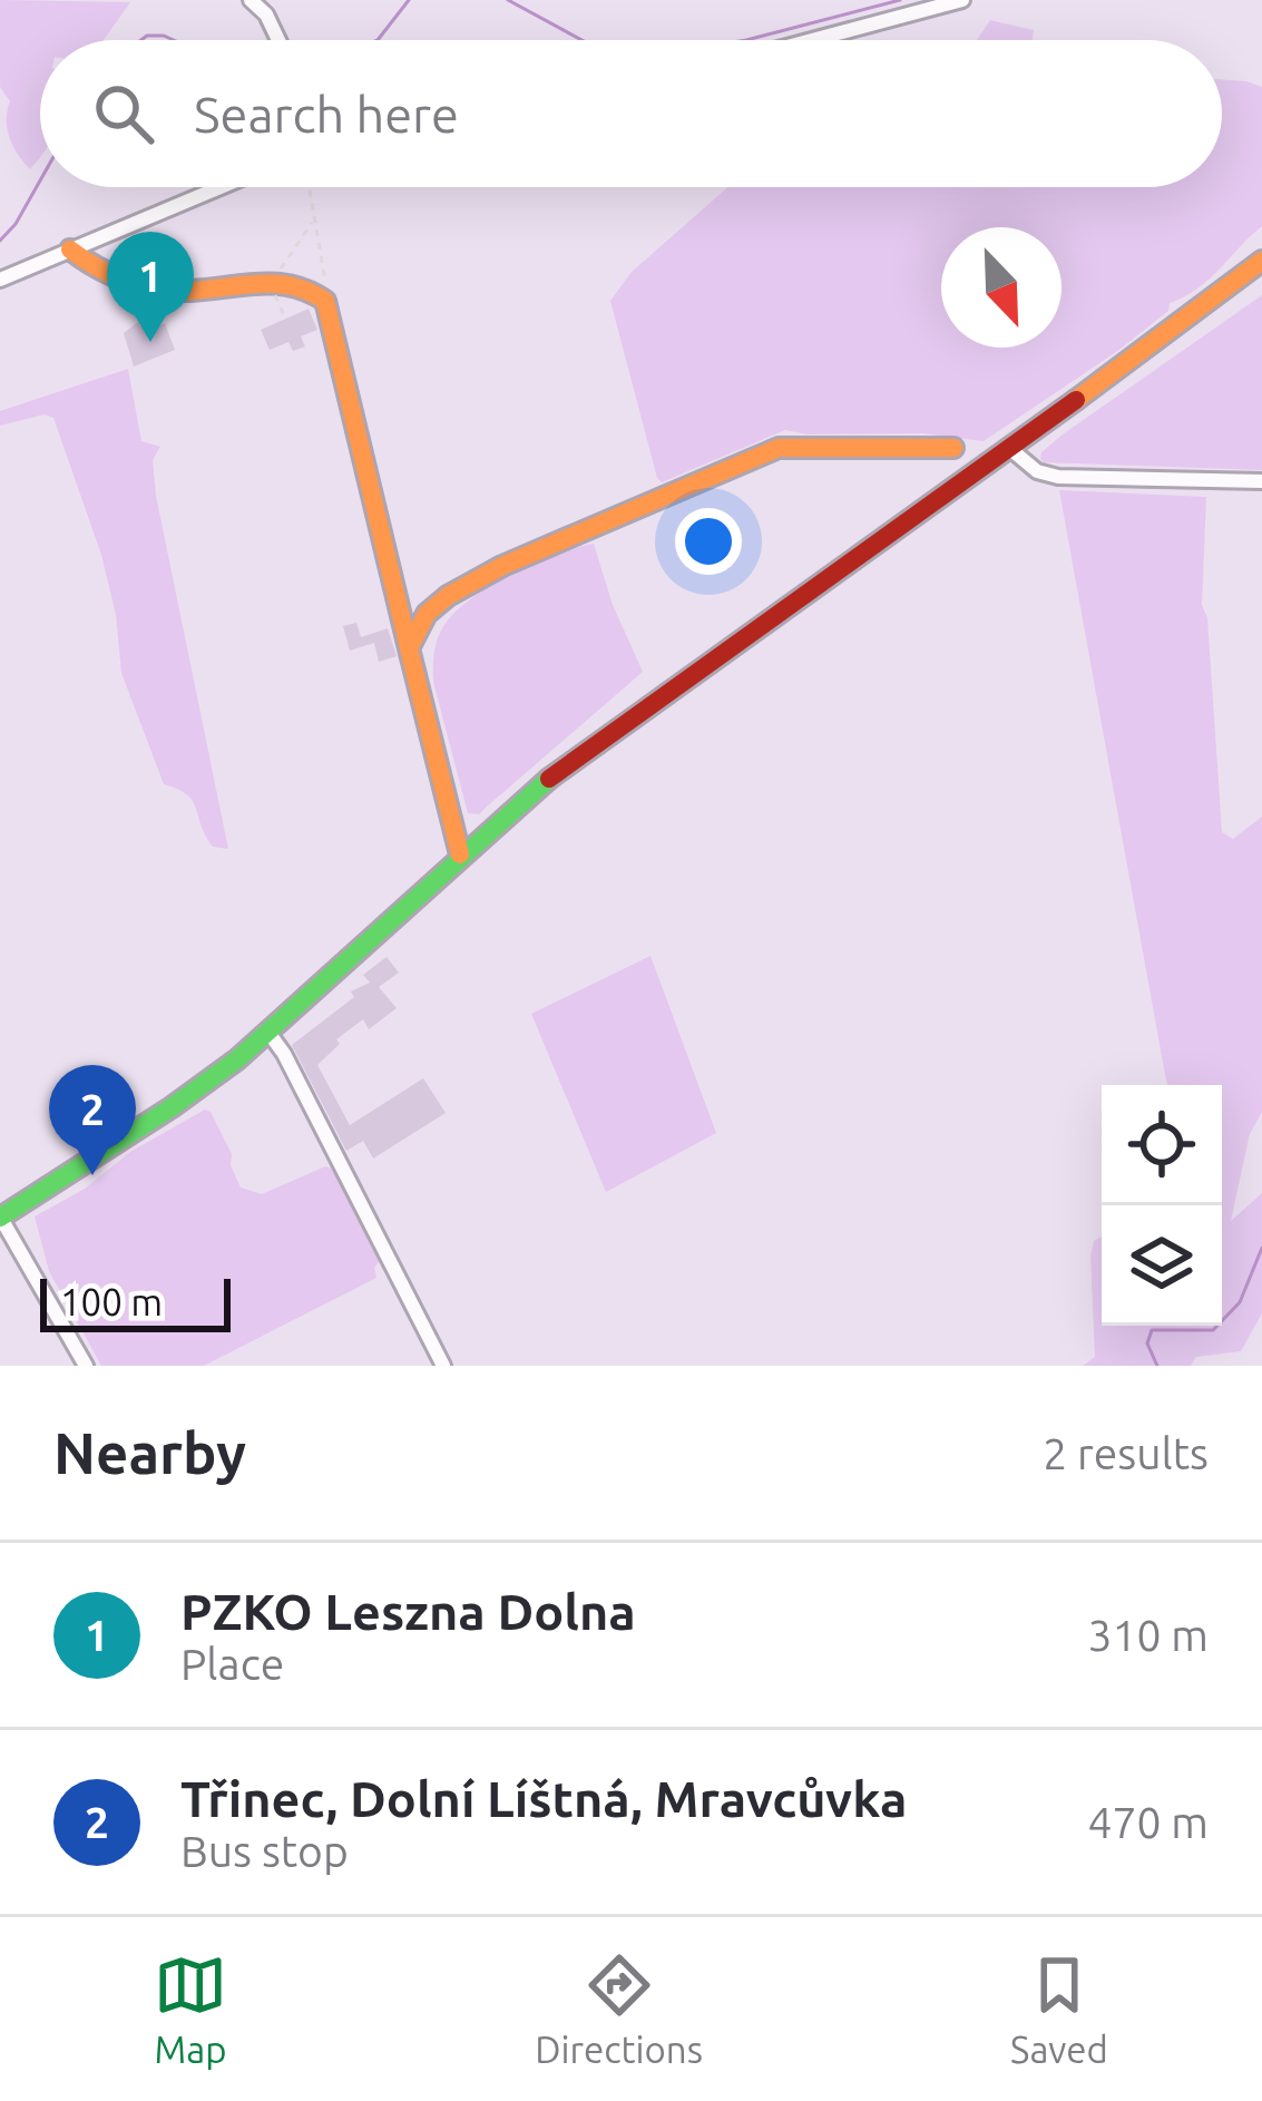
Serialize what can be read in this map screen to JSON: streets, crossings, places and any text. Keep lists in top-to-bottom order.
{
  "scale_bar": "100 m",
  "north": "bottom right",
  "page": {
    "search": "Search here",
    "pins": ["1", "2"],
    "scale": "100 m",
    "heading": ["Nearby", "2 results"],
    "list": [
      {
        "mark": "1",
        "name": "PZKO Leszna Dolna",
        "note": "Place",
        "value": "310 m"
      },
      {
        "mark": "2",
        "name": "Třinec, Dolní Líštná, Mravcůvka",
        "note": "Bus stop",
        "value": "470 m"
      }
    ],
    "nav": ["Map", "Directions", "Saved"]
  }
}
